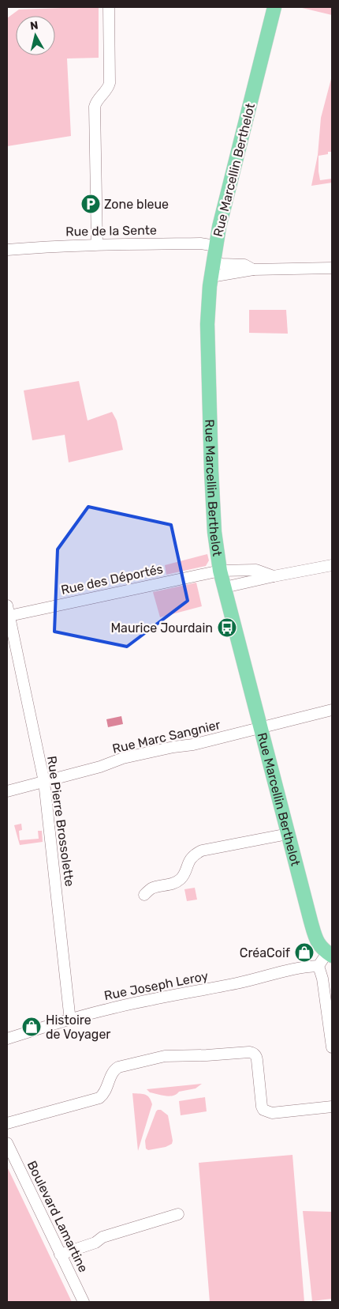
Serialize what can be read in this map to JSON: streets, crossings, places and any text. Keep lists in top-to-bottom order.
{
  "streets": {
    "main road": ["Rue Marcellin Berthelot"],
    "street": [
      "Rue de la Sente",
      "Rue des Déportés",
      "Rue Marc Sangnier",
      "Rue Pierre Brossolette",
      "Rue Joseph Leroy",
      "Boulevard Lamartine"
    ]
  },
  "crossings": [
    ["Rue Marcellin Berthelot", "Rue de la Sente"],
    ["Rue Marcellin Berthelot", "Rue des Déportés"],
    ["Rue Marcellin Berthelot", "Rue Marc Sangnier"],
    ["Rue des Déportés", "Rue Pierre Brossolette"],
    ["Rue Marc Sangnier", "Rue Pierre Brossolette"],
    ["Rue Pierre Brossolette", "Rue Joseph Leroy"]
  ],
  "places": {
    "parking": ["Zone bleue"],
    "bus stop": ["Maurice Jourdain"],
    "shop": ["CréaCoif", "Histoire de Voyager"]
  },
  "north": "top"
}
